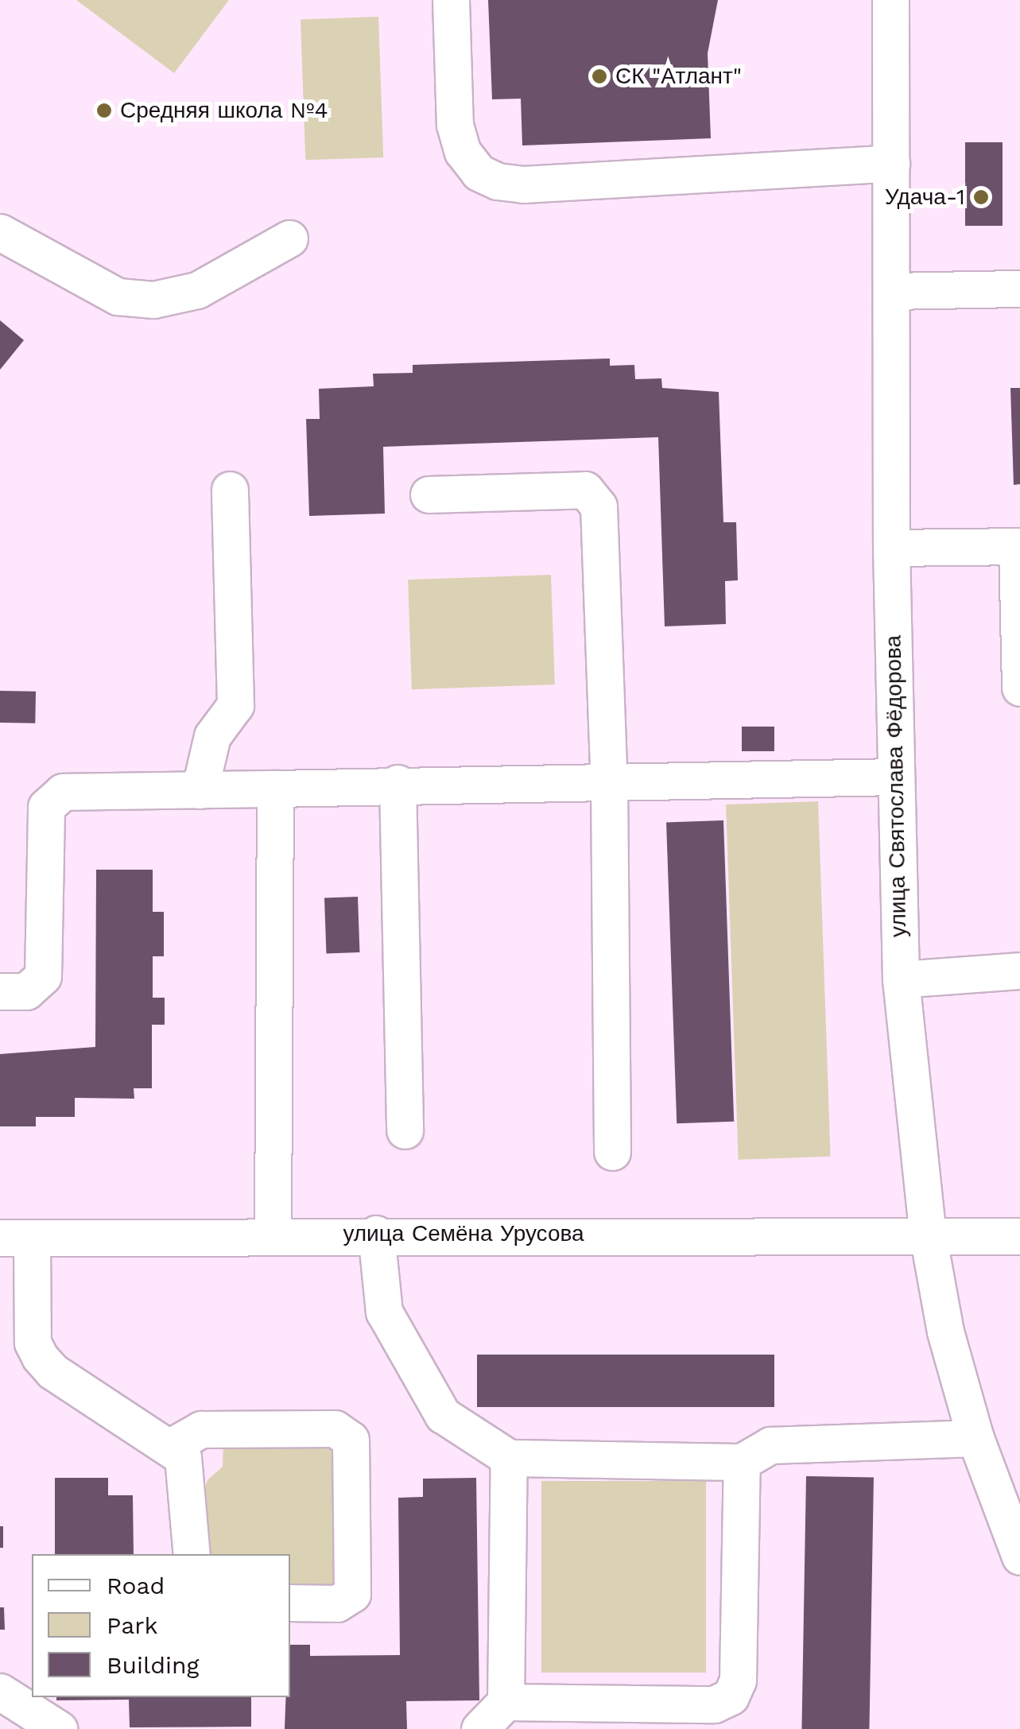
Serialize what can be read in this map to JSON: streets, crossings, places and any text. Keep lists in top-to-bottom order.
{
  "streets": {
    "street": ["улица Святослава Фёдорова", "улица Семёна Урусова"]
  },
  "crossings": [
    ["улица Святослава Фёдорова", "улица Семёна Урусова"]
  ],
  "places": ["СК \"Атлант\"", "Средняя школа №4", "Удача-1"],
  "legend": ["Road", "Park", "Building"]
}
